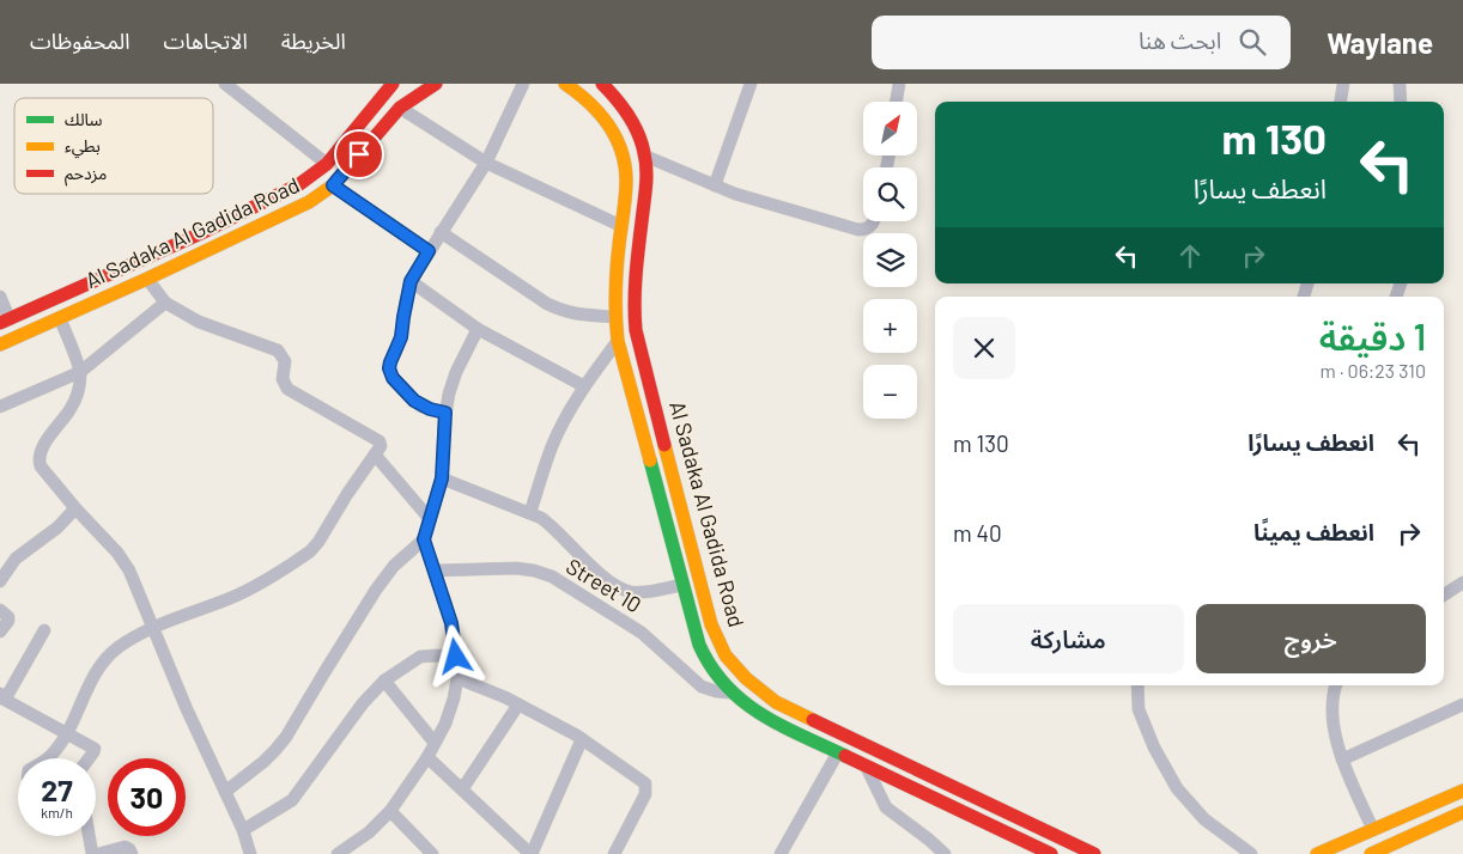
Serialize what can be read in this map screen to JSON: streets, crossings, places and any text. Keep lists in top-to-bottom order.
{
  "streets": {
    "street": ["Al Sadaka Al Gadida Road", "Street 10"]
  },
  "crossings": [
    ["Al Sadaka Al Gadida Road", "Street 10"]
  ],
  "legend": ["سالك", "بطيء", "مزدحم"],
  "north": "top right",
  "page": {
    "header": "Waylane",
    "search": "ابحث هنا",
    "nav": ["الخريطة", "الاتجاهات", "المحفوظات"],
    "map_buttons": ["+", "−"],
    "turn": ["130 m", "انعطف يسارًا"],
    "heading": ["1 دقيقة", "310 m · 06:23"],
    "list": [
      {
        "name": "انعطف يسارًا",
        "value": "130 m"
      },
      {
        "name": "انعطف يمينًا",
        "value": "40 m"
      }
    ],
    "buttons": ["خروج", "مشاركة"],
    "speed": "27 km/h",
    "limit": "30"
  }
}
